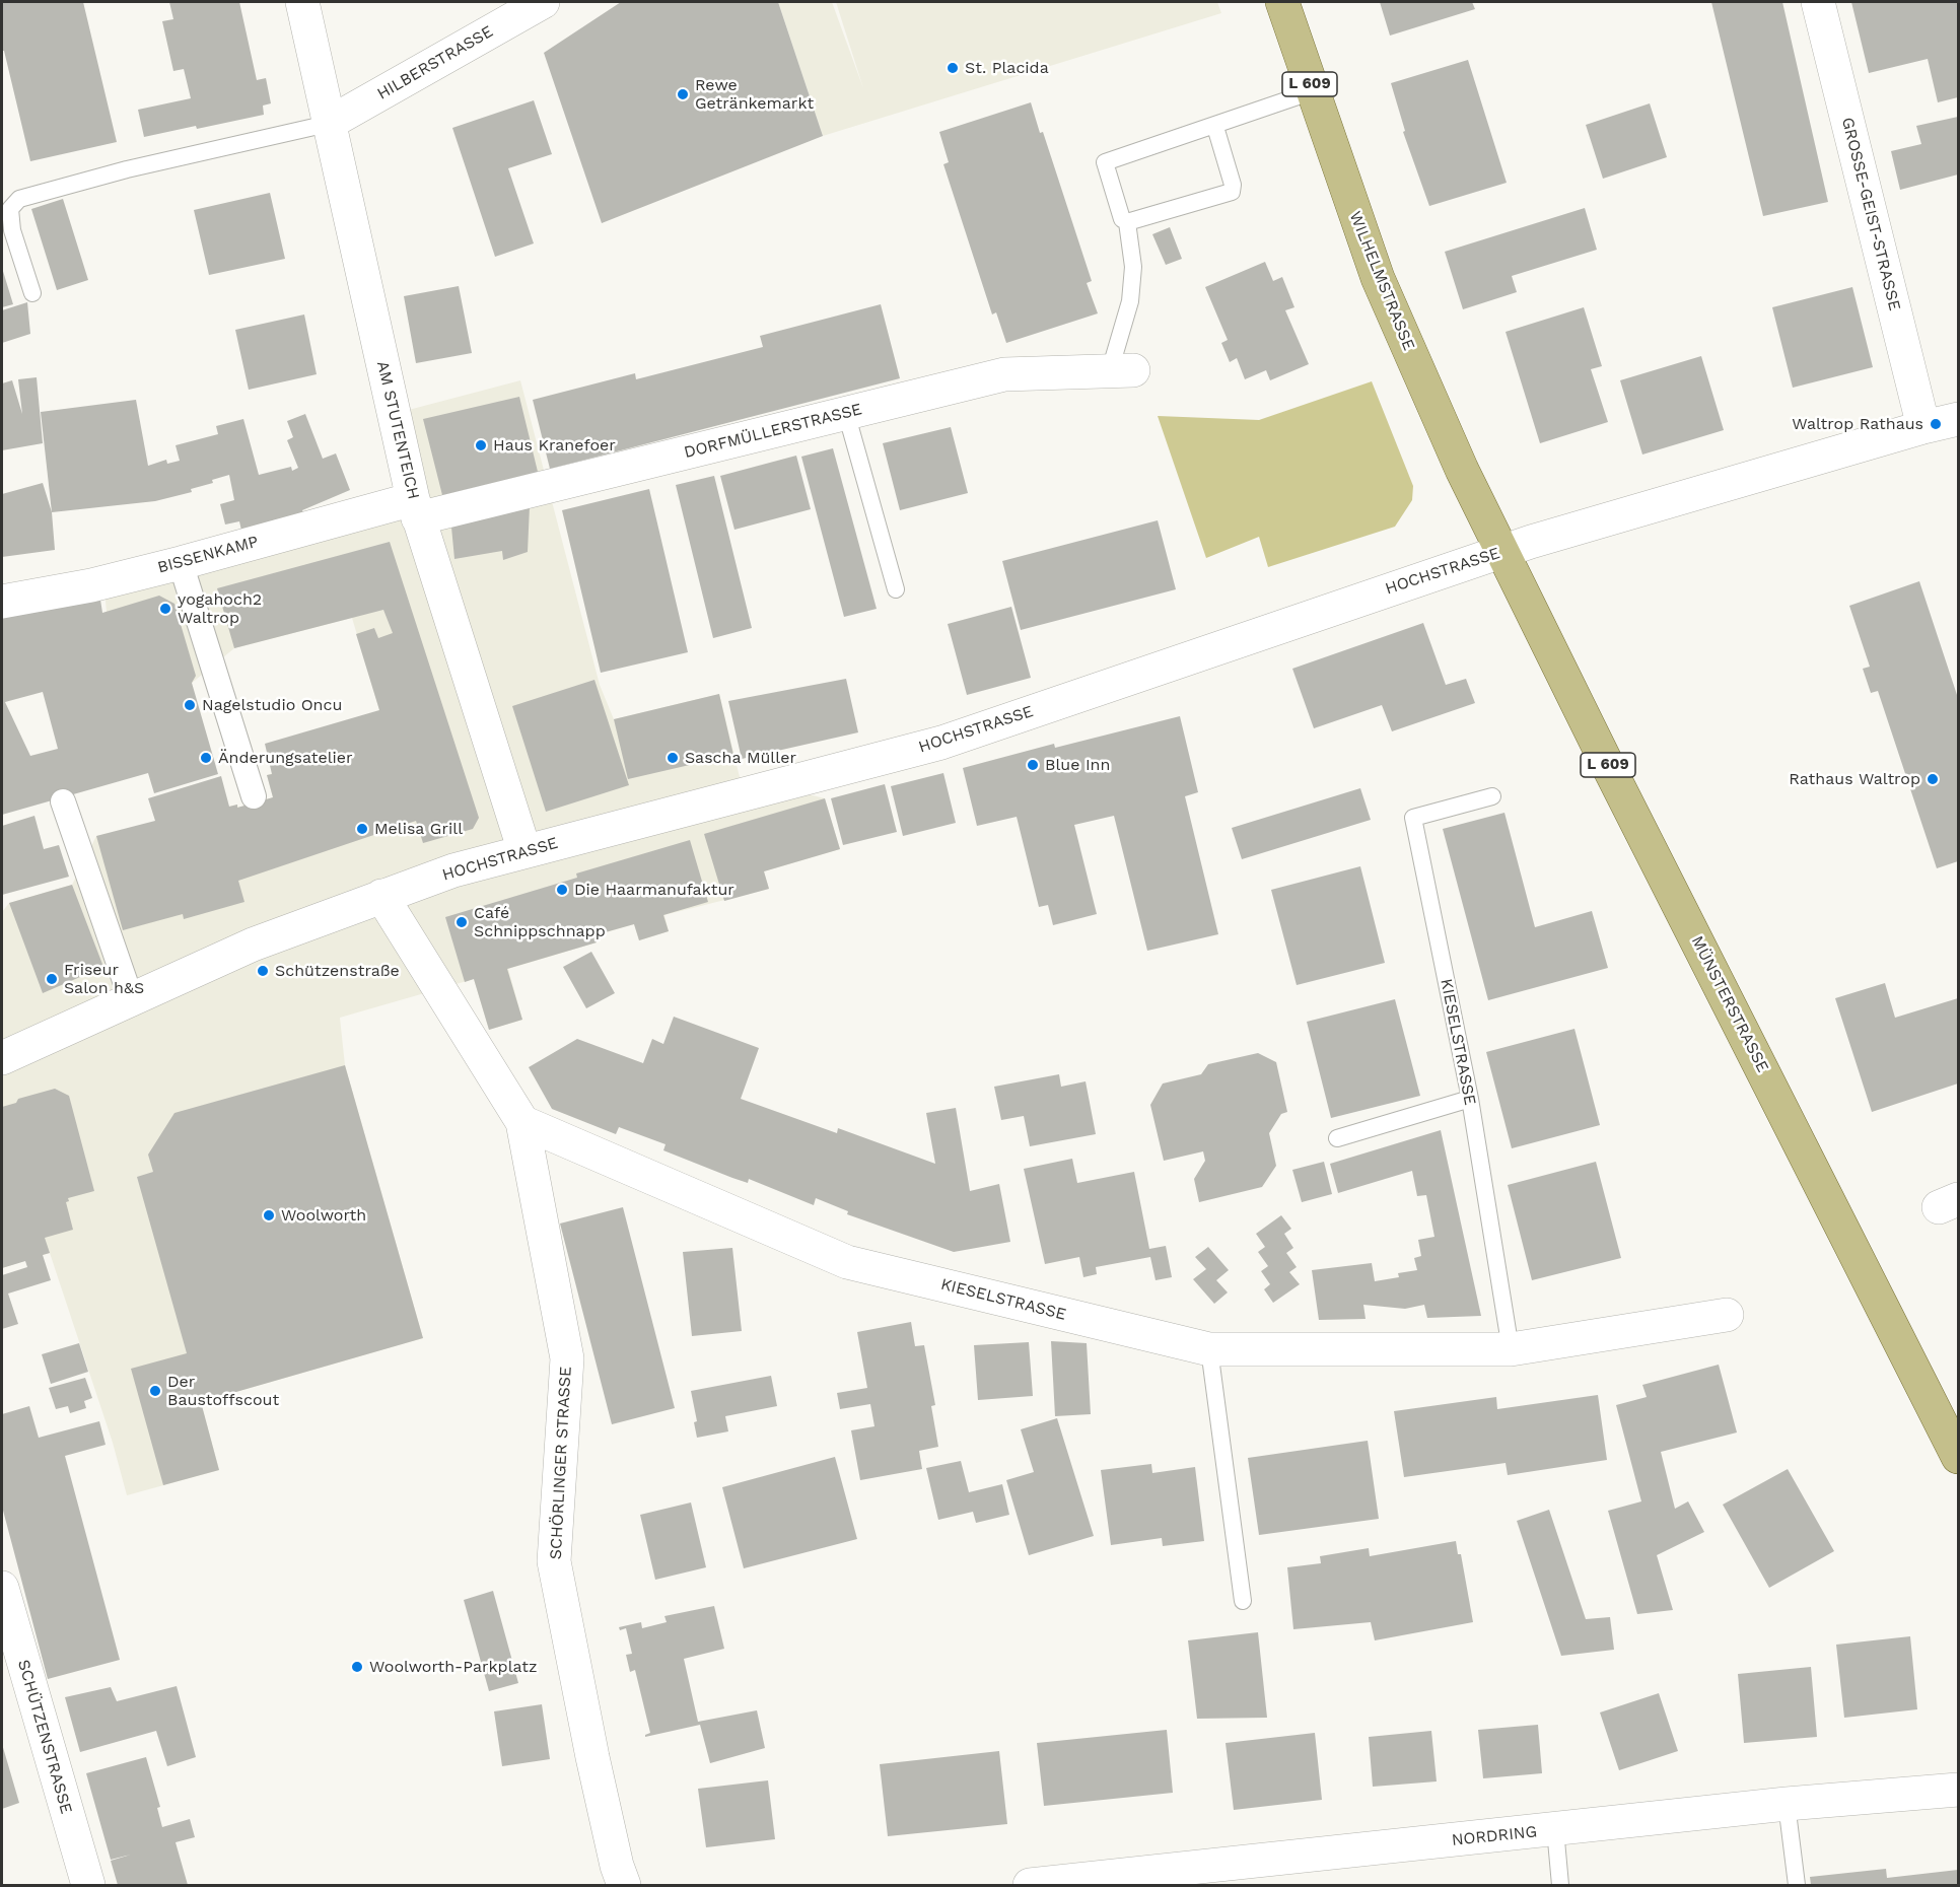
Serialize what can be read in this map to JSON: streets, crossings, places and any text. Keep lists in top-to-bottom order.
{
  "streets": {
    "main road": ["L 609", "WILHELMSTRASSE", "MÜNSTERSTRASSE"],
    "street": [
      "HILBERSTRASSE",
      "GROSSE-GEIST-STRASSE",
      "AM STUTENTEICH",
      "DORFMÜLLERSTRASSE",
      "BISSENKAMP",
      "HOCHSTRASSE",
      "KIESELSTRASSE",
      "SCHÖRLINGER STRASSE",
      "SCHÜTZENSTRASSE",
      "NORDRING"
    ]
  },
  "crossings": [
    ["HILBERSTRASSE", "AM STUTENTEICH"],
    ["GROSSE-GEIST-STRASSE", "HOCHSTRASSE"],
    ["WILHELMSTRASSE", "HOCHSTRASSE"],
    ["WILHELMSTRASSE", "MÜNSTERSTRASSE"],
    ["AM STUTENTEICH", "DORFMÜLLERSTRASSE"],
    ["AM STUTENTEICH", "BISSENKAMP"],
    ["AM STUTENTEICH", "HOCHSTRASSE"],
    ["DORFMÜLLERSTRASSE", "BISSENKAMP"],
    ["HOCHSTRASSE", "MÜNSTERSTRASSE"],
    ["HOCHSTRASSE", "SCHÖRLINGER STRASSE"],
    ["KIESELSTRASSE", "SCHÖRLINGER STRASSE"]
  ],
  "places": [
    "St. Placida",
    "Rewe Getränkemarkt",
    "Waltrop Rathaus",
    "Haus Kranefoer",
    "yogahoch2 Waltrop",
    "Nagelstudio Oncu",
    "Änderungsatelier",
    "Sascha Müller",
    "Blue Inn",
    "Rathaus Waltrop",
    "Melisa Grill",
    "Die Haarmanufaktur",
    "Café Schnippschnapp",
    "Schützenstraße",
    "Friseur Salon h&S",
    "Woolworth",
    "Der Baustoffscout",
    "Woolworth-Parkplatz"
  ]
}
